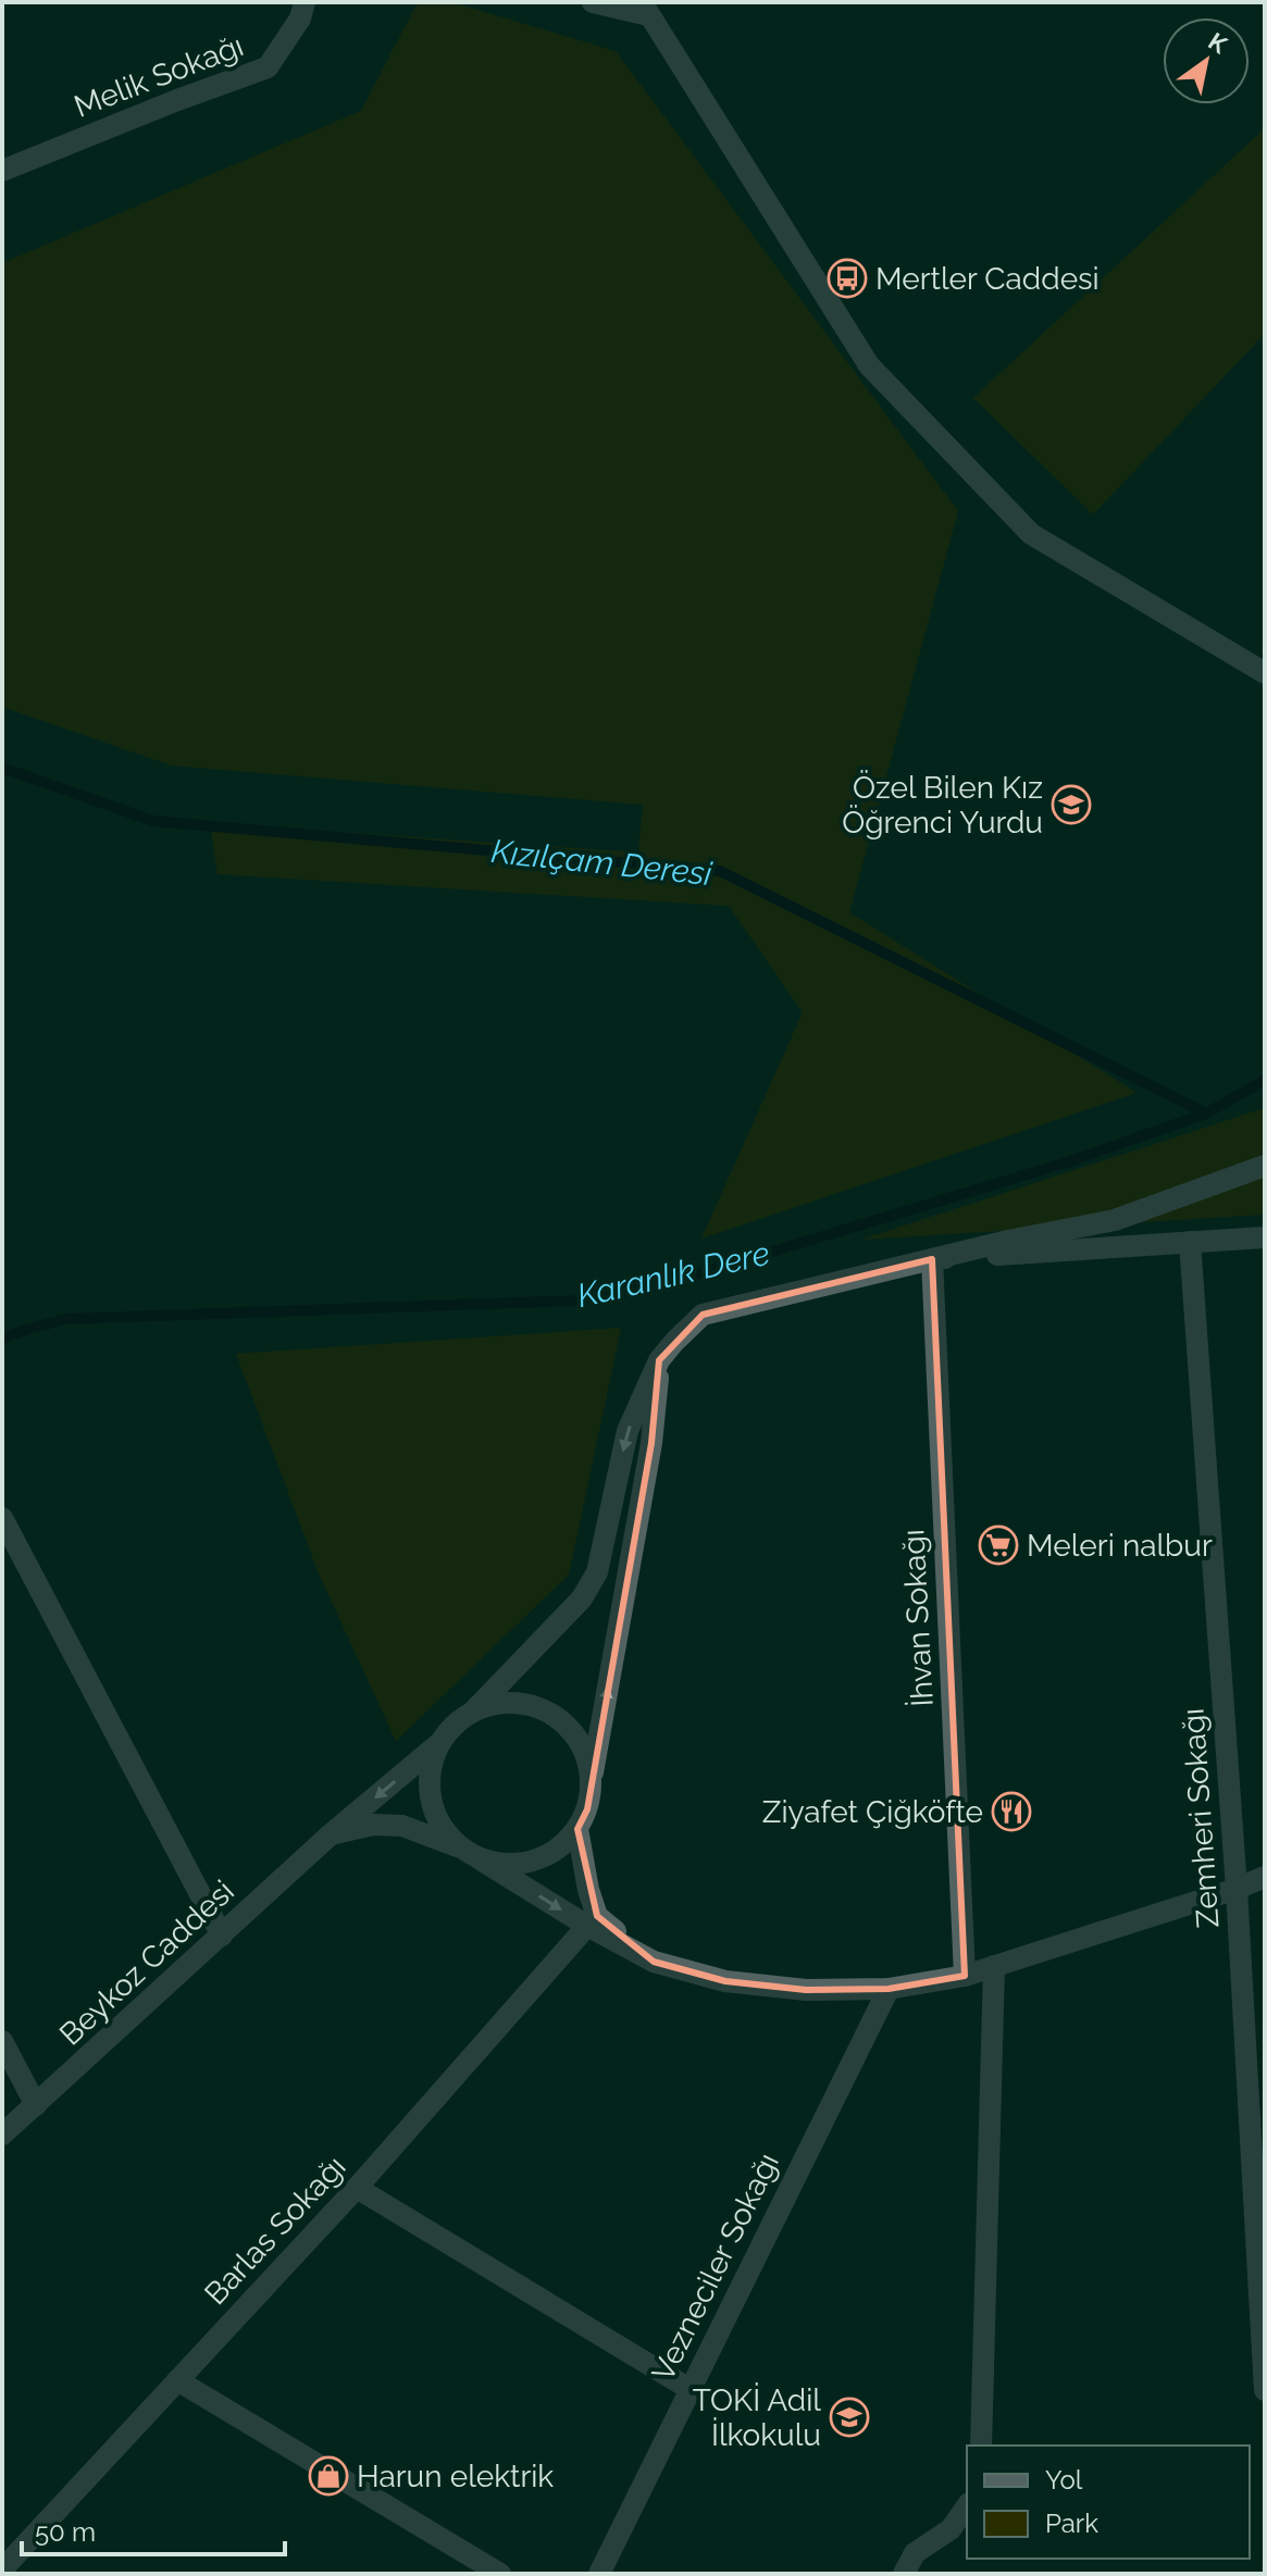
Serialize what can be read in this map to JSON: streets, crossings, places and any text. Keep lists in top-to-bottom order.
{
  "streets": {
    "street": [
      "Melik Sokağı",
      "İhvan Sokağı",
      "Zemheri Sokağı",
      "Beykoz Caddesi",
      "Barlas Sokağı",
      "Vezneciler Sokağı"
    ]
  },
  "water": ["Kızılçam Deresi", "Karanlık Dere"],
  "places": {
    "bus stop": ["Mertler Caddesi"],
    "school or university": ["Özel Bilen Kız Öğrenci Yurdu", "TOKİ Adil İlkokulu"],
    "supermarket": ["Meleri nalbur"],
    "restaurant": ["Ziyafet Çiğköfte"],
    "shop": ["Harun elektrik"]
  },
  "legend": ["Yol", "Park"],
  "scale_bar": "50 m",
  "north": "top right"
}
